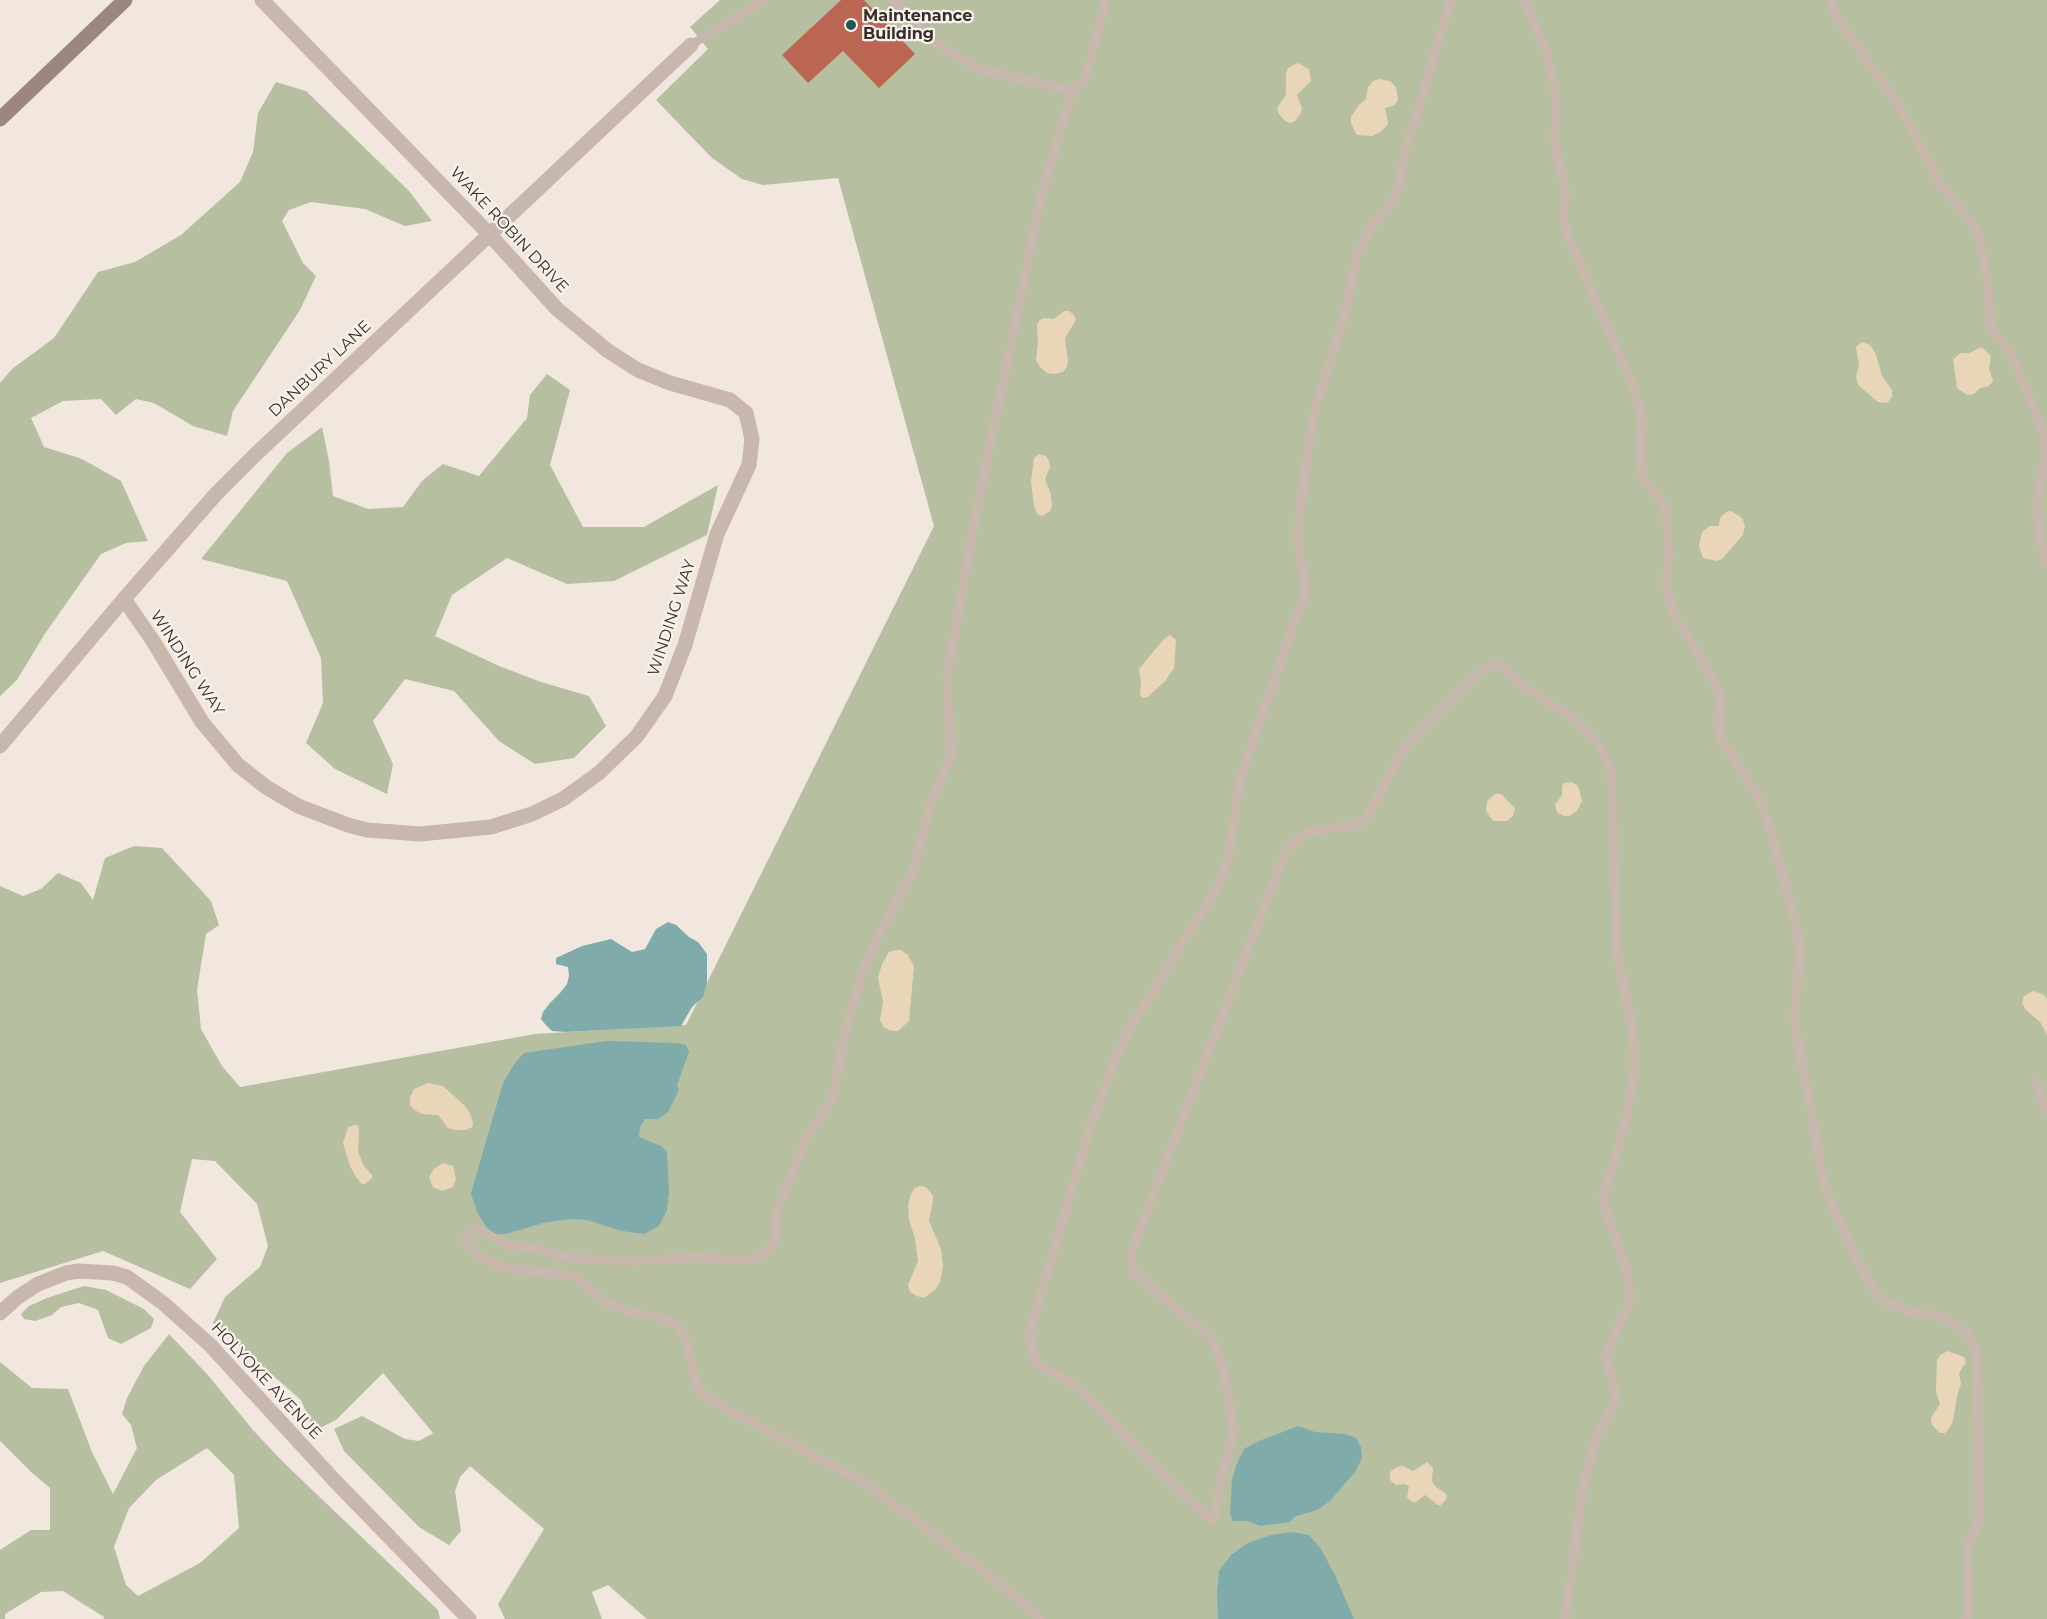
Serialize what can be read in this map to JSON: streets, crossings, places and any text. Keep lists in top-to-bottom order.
{
  "streets": {
    "street": [
      "WAKE ROBIN DRIVE",
      "DANBURY LANE",
      "WINDING WAY",
      "HOLYOKE AVENUE"
    ]
  },
  "crossings": [
    ["WAKE ROBIN DRIVE", "DANBURY LANE"],
    ["WAKE ROBIN DRIVE", "WINDING WAY"],
    ["DANBURY LANE", "WINDING WAY"]
  ],
  "places": ["Maintenance Building"]
}
